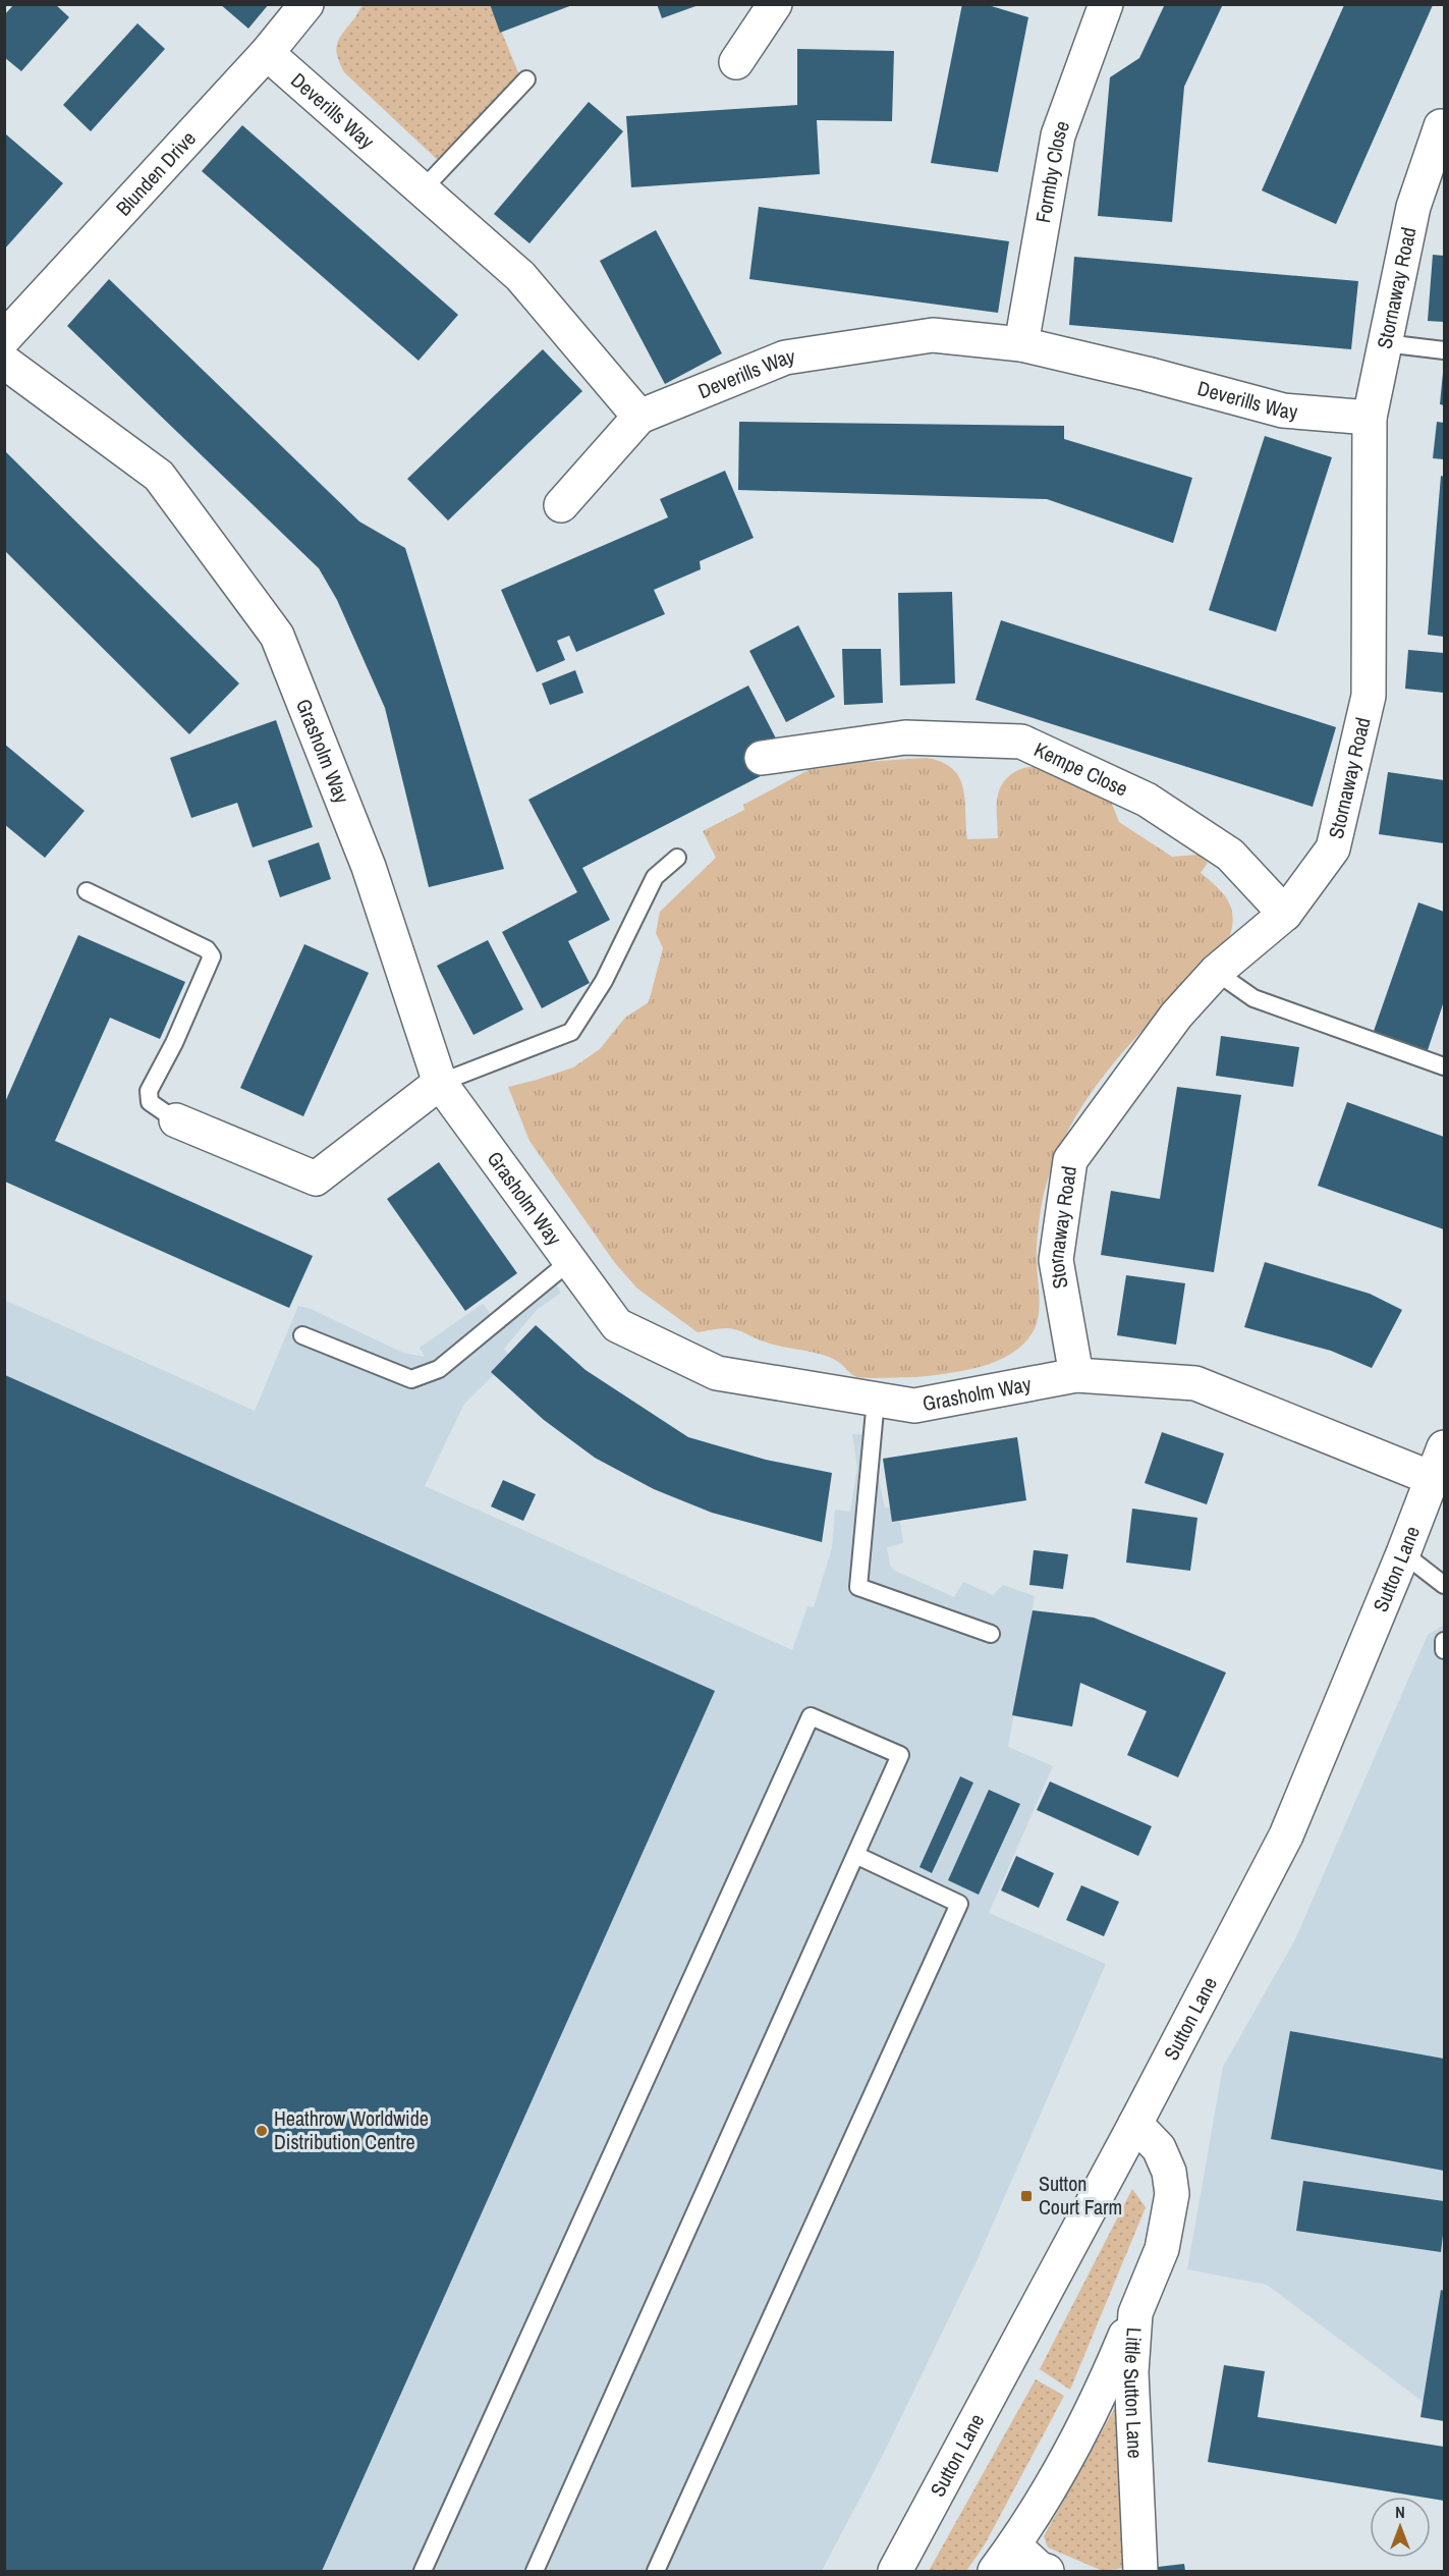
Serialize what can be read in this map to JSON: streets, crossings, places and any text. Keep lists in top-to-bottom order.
{
  "streets": {
    "street": [
      "Deverills Way",
      "Blunden Drive",
      "Formby Close",
      "Stornaway Road",
      "Grasholm Way",
      "Kempe Close",
      "Sutton Lane",
      "Little Sutton Lane"
    ]
  },
  "crossings": [
    ["Deverills Way", "Blunden Drive"],
    ["Deverills Way", "Formby Close"],
    ["Deverills Way", "Stornaway Road"],
    ["Stornaway Road", "Grasholm Way"],
    ["Stornaway Road", "Kempe Close"],
    ["Grasholm Way", "Sutton Lane"],
    ["Sutton Lane", "Little Sutton Lane"]
  ],
  "places": {
    "other": ["Heathrow Worldwide Distribution Centre"],
    "transit": ["Sutton Court Farm"]
  },
  "north": "top"
}
